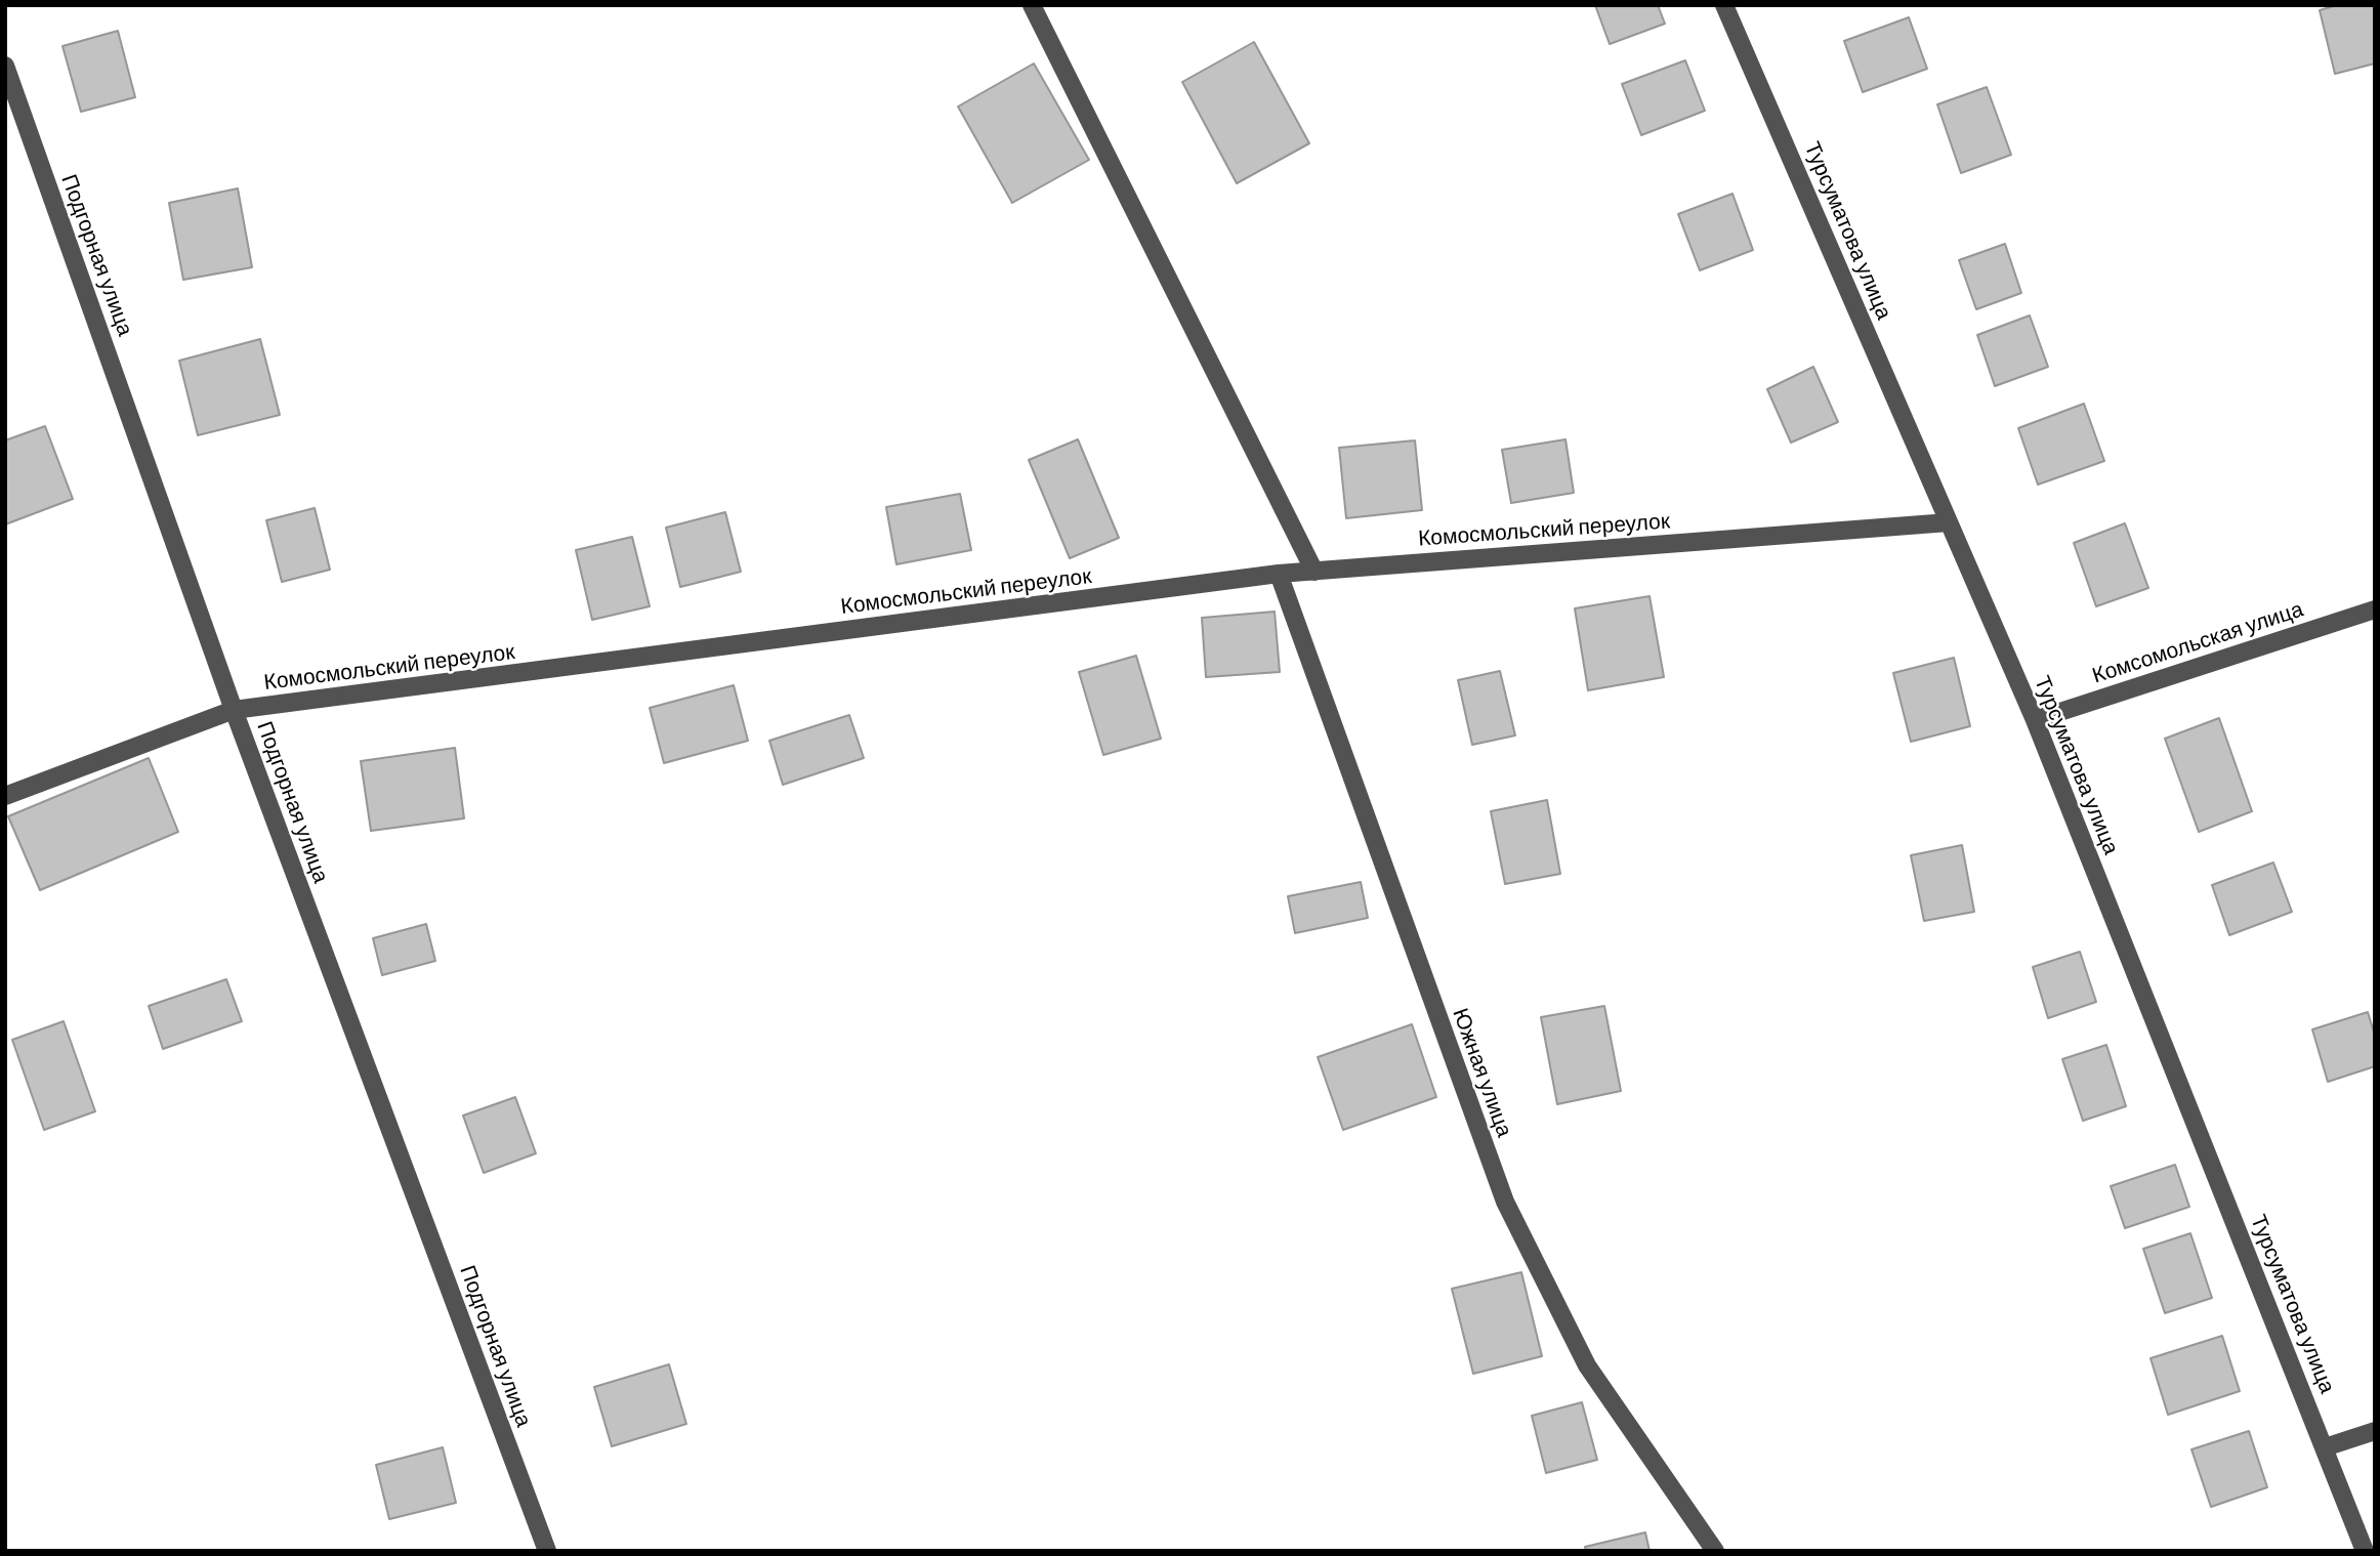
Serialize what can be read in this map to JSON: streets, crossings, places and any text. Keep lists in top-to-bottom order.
{
  "streets": {
    "street": [
      "Турсуматова улица",
      "Подгорная улица",
      "Комосмольский переулок",
      "Комсомольская улица",
      "Южная улица"
    ]
  },
  "crossings": [
    ["Турсуматова улица", "Комосмольский переулок"],
    ["Турсуматова улица", "Комсомольская улица"],
    ["Подгорная улица", "Комосмольский переулок"],
    ["Комосмольский переулок", "Южная улица"]
  ]
}
